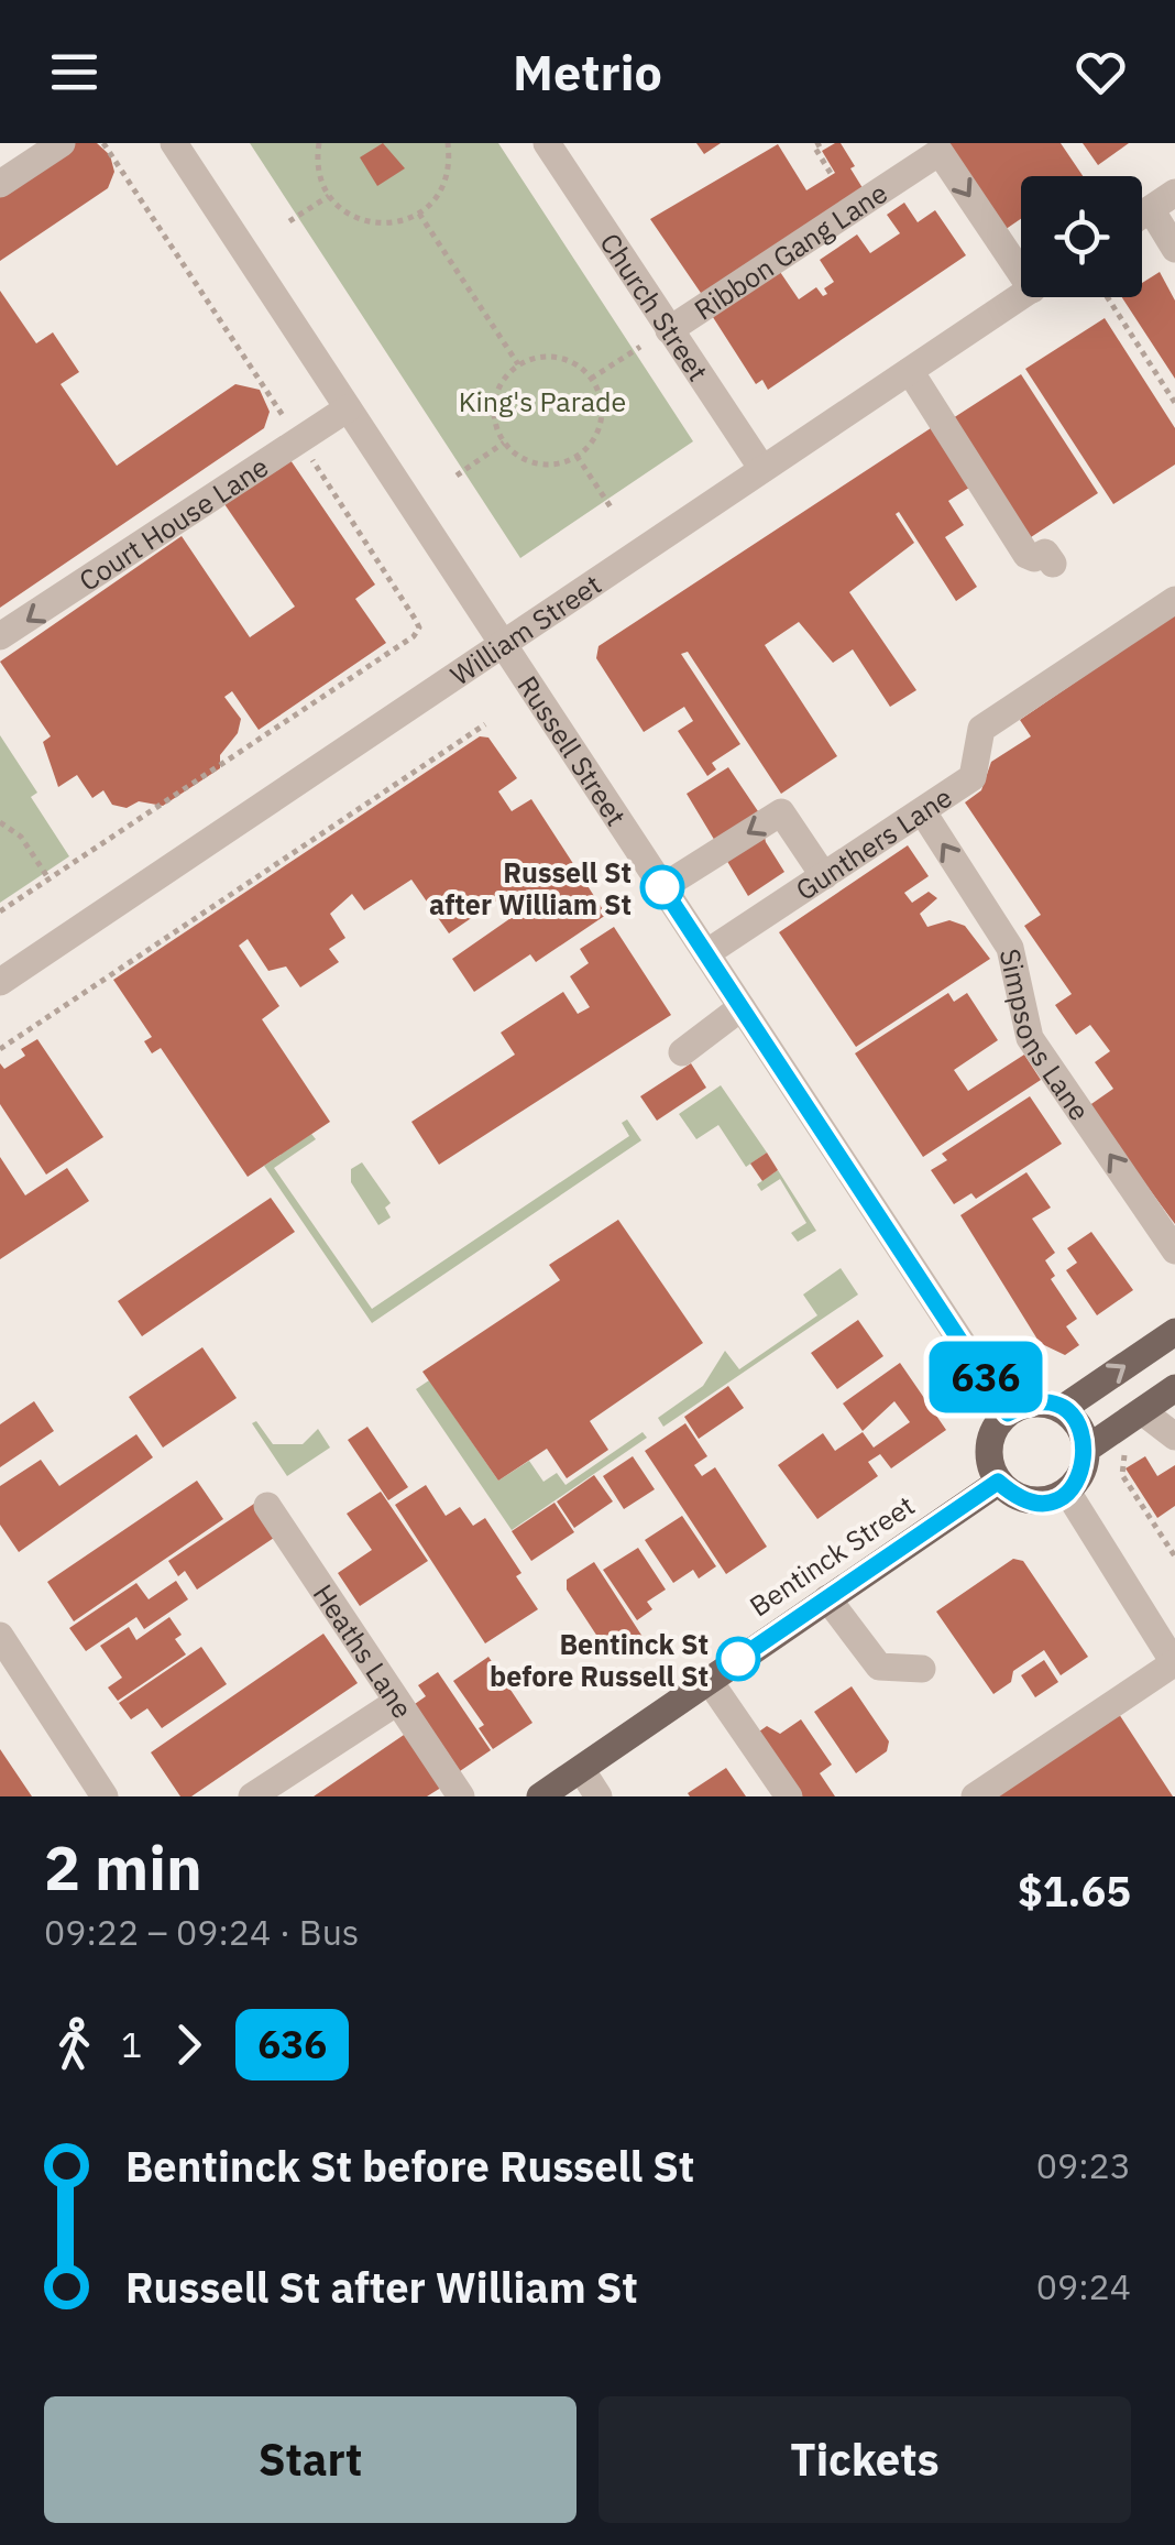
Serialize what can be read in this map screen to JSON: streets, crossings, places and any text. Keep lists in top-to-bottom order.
{
  "streets": {
    "main road": ["Bentinck Street"],
    "street": [
      "Ribbon Gang Lane",
      "Church Street",
      "Court House Lane",
      "William Street",
      "Russell Street",
      "Gunthers Lane",
      "Simpsons Lane",
      "Heaths Lane"
    ]
  },
  "crossings": [
    ["Ribbon Gang Lane", "Church Street"],
    ["Church Street", "William Street"],
    ["Court House Lane", "Russell Street"],
    ["William Street", "Russell Street"],
    ["Russell Street", "Gunthers Lane"],
    ["Russell Street", "Bentinck Street"],
    ["Gunthers Lane", "Simpsons Lane"]
  ],
  "one_way": ["Court House Lane", "Simpsons Lane"],
  "parks": ["King's Parade"],
  "places": ["Russell St after William St", "Bentinck St before Russell St"],
  "lines": ["bus line 636"],
  "page": {
    "header": "Metrio",
    "on_map": "636",
    "heading": ["2 min", "09:22 – 09:24 · Bus", "$1.65"],
    "legs": ["1", "636"],
    "list": [
      {
        "name": "Bentinck St before Russell St",
        "value": "09:23"
      },
      {
        "name": "Russell St after William St",
        "value": "09:24"
      }
    ],
    "buttons": ["Start", "Tickets"]
  }
}
